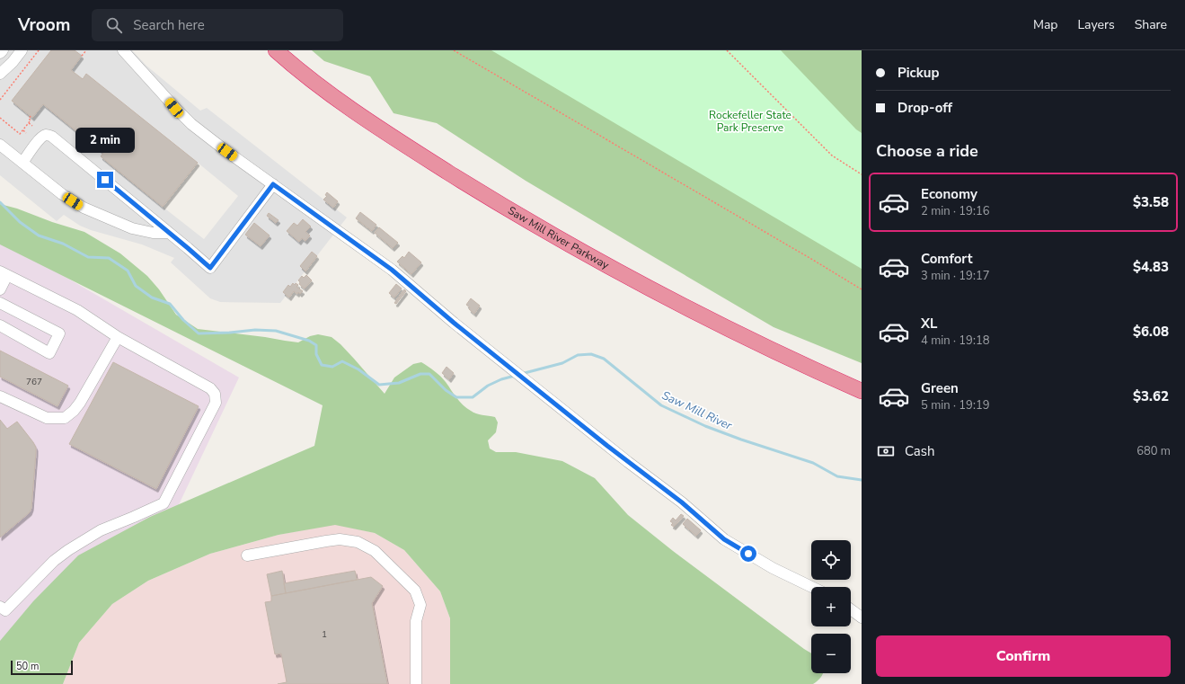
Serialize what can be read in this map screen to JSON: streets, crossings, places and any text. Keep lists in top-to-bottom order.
{
  "streets": {
    "highway": ["Saw Mill River Parkway"]
  },
  "water": ["Saw Mill River"],
  "parks": ["Rockefeller State Park Preserve"],
  "house_numbers": ["767", "1"],
  "scale_bar": "50 m",
  "page": {
    "header": "Vroom",
    "search": "Search here",
    "nav": ["Map", "Layers", "Share"],
    "banner": ["Pickup", "Drop-off"],
    "bubble": "2 min",
    "heading": "Choose a ride",
    "list": [
      {
        "name": "Economy",
        "note": "2 min · 19:16",
        "value": "$3.58"
      },
      {
        "name": "Comfort",
        "note": "3 min · 19:17",
        "value": "$4.83"
      },
      {
        "name": "XL",
        "note": "4 min · 19:18",
        "value": "$6.08"
      },
      {
        "name": "Green",
        "note": "5 min · 19:19",
        "value": "$3.62"
      }
    ],
    "pay": ["Cash", "680 m"],
    "map_buttons": ["+", "−"],
    "buttons": "Confirm",
    "scale": "50 m"
  }
}
